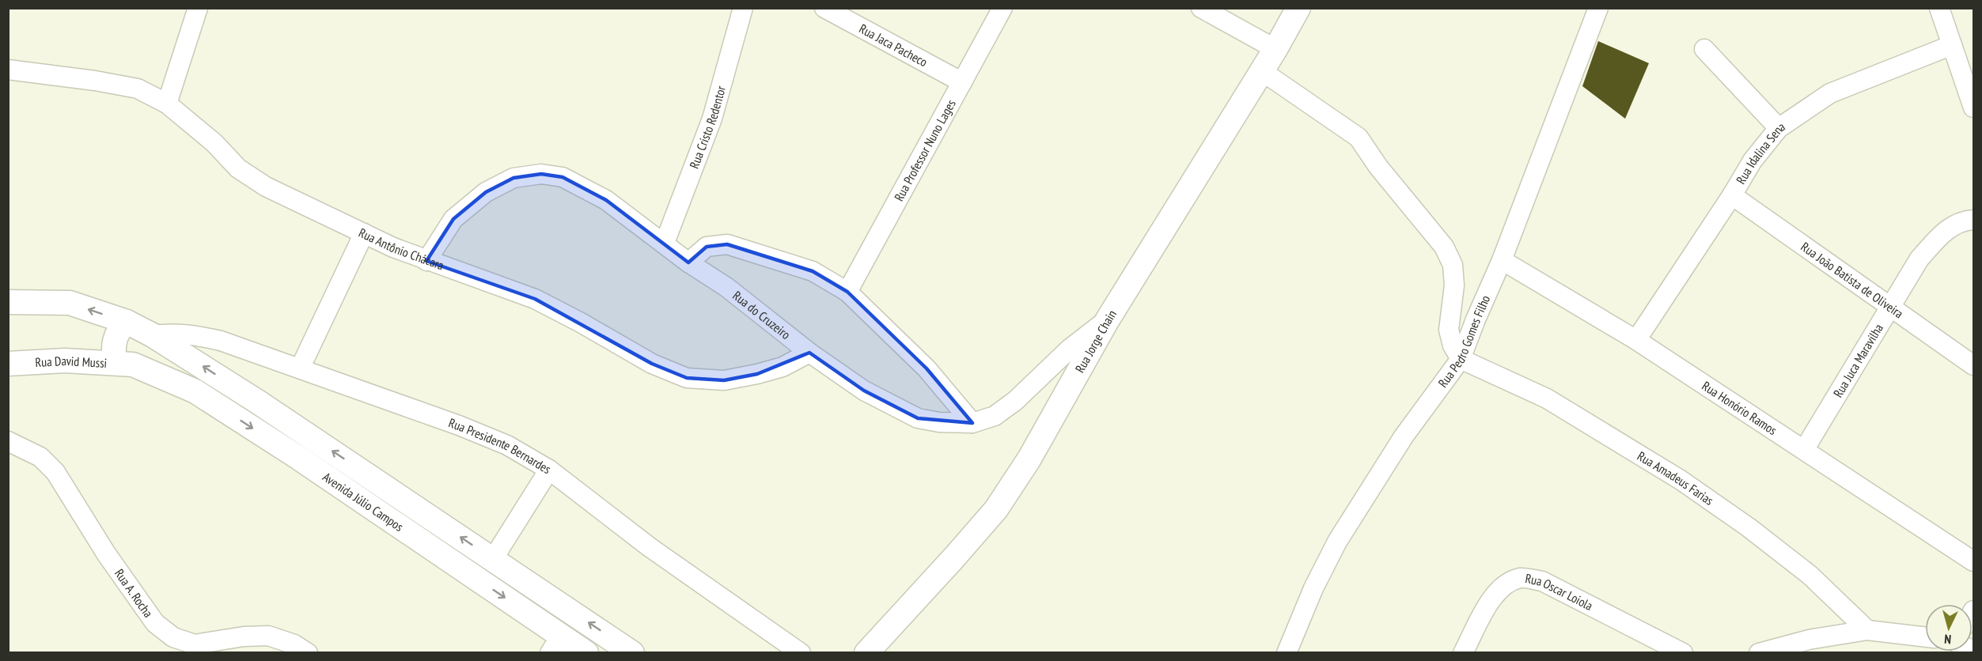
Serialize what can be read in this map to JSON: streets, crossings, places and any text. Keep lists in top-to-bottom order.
{
  "streets": {
    "street": [
      "Rua Jaca Pacheco",
      "Rua Cristo Redentor",
      "Rua Professor Nuno Lages",
      "Rua Idalina Sena",
      "Rua Antônio Chácara",
      "Rua João Batista de Oliveira",
      "Rua do Cruzeiro",
      "Rua Jorge Chain",
      "Rua Pedro Gomes Filho",
      "Rua Juca Maravilha",
      "Rua David Mussi",
      "Rua Honório Ramos",
      "Rua Presidente Bernardes",
      "Rua Amadeus Farias",
      "Avenida Júlio Campos",
      "Rua A. Rocha",
      "Rua Oscar Loiola"
    ]
  },
  "crossings": [
    ["Rua Jaca Pacheco", "Rua Professor Nuno Lages"],
    ["Rua Cristo Redentor", "Rua do Cruzeiro"],
    ["Rua Idalina Sena", "Rua João Batista de Oliveira"],
    ["Rua Idalina Sena", "Rua Honório Ramos"],
    ["Rua Antônio Chácara", "Rua do Cruzeiro"],
    ["Rua João Batista de Oliveira", "Rua Juca Maravilha"],
    ["Rua do Cruzeiro", "Rua Jorge Chain"],
    ["Rua Pedro Gomes Filho", "Rua Honório Ramos"],
    ["Rua Pedro Gomes Filho", "Rua Amadeus Farias"],
    ["Rua Juca Maravilha", "Rua Honório Ramos"],
    ["Rua David Mussi", "Avenida Júlio Campos"]
  ],
  "north": "bottom"
}
